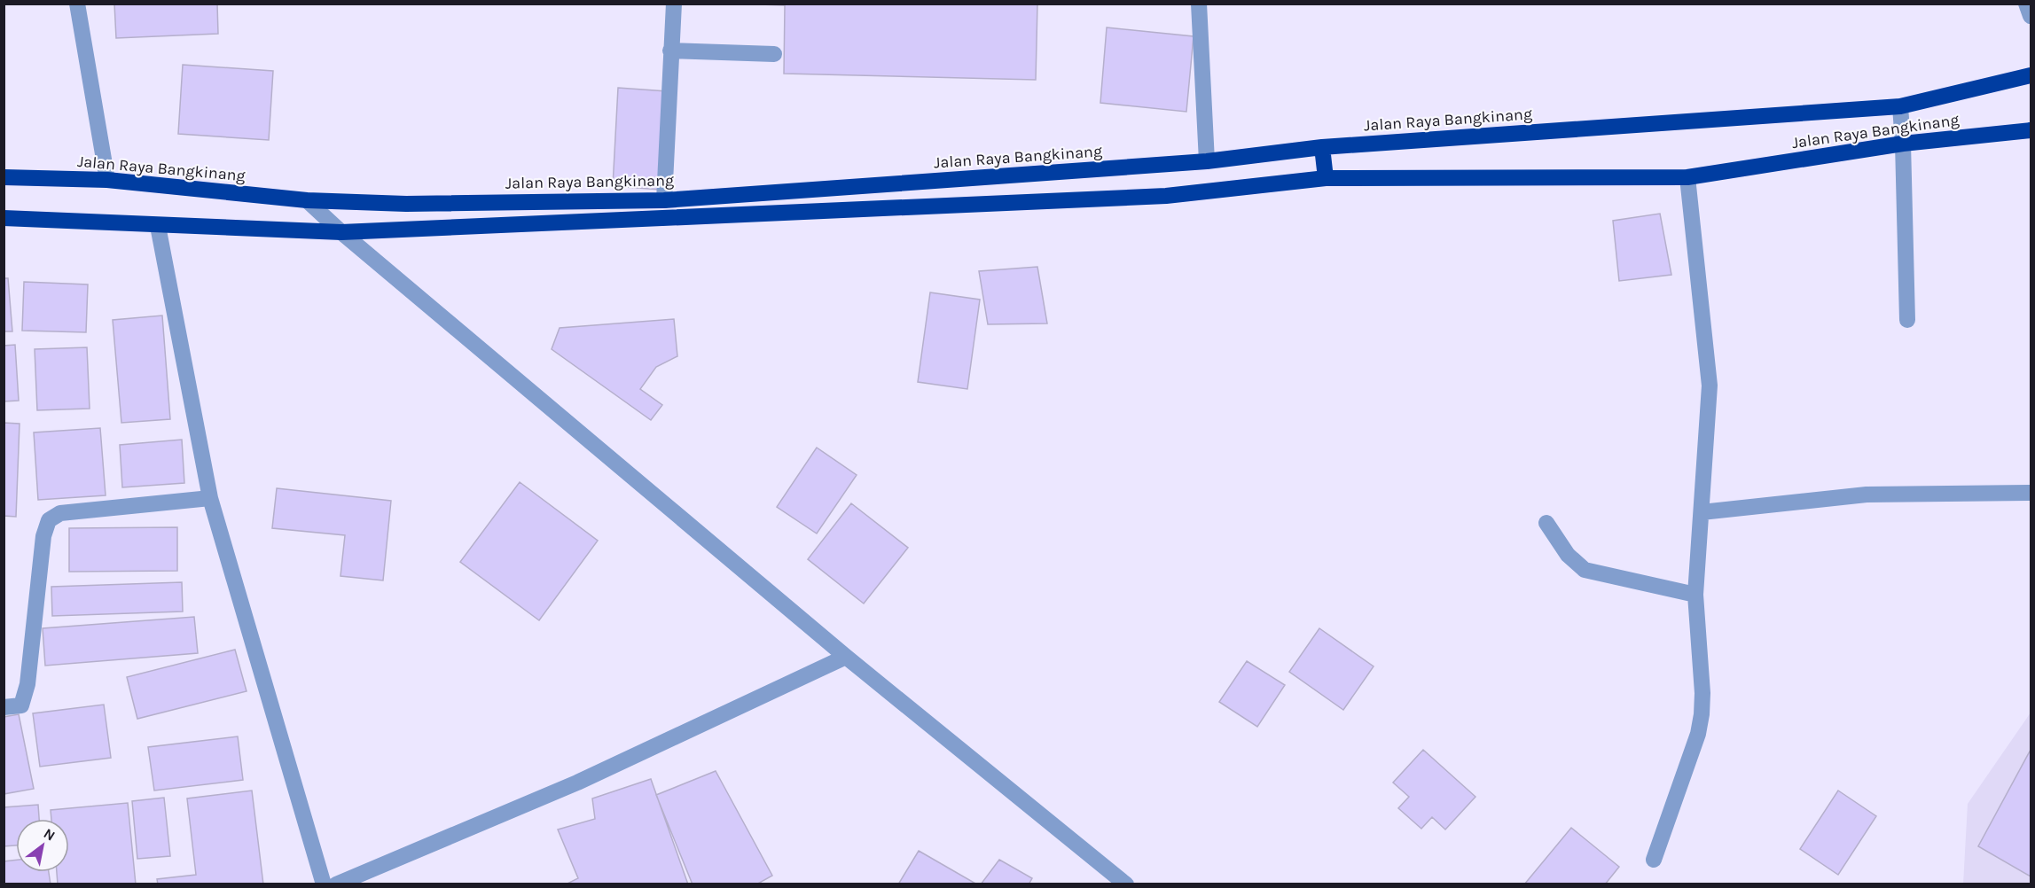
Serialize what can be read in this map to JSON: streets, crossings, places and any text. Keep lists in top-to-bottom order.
{
  "streets": {
    "highway": ["Jalan Raya Bangkinang"]
  },
  "north": "top right"
}
